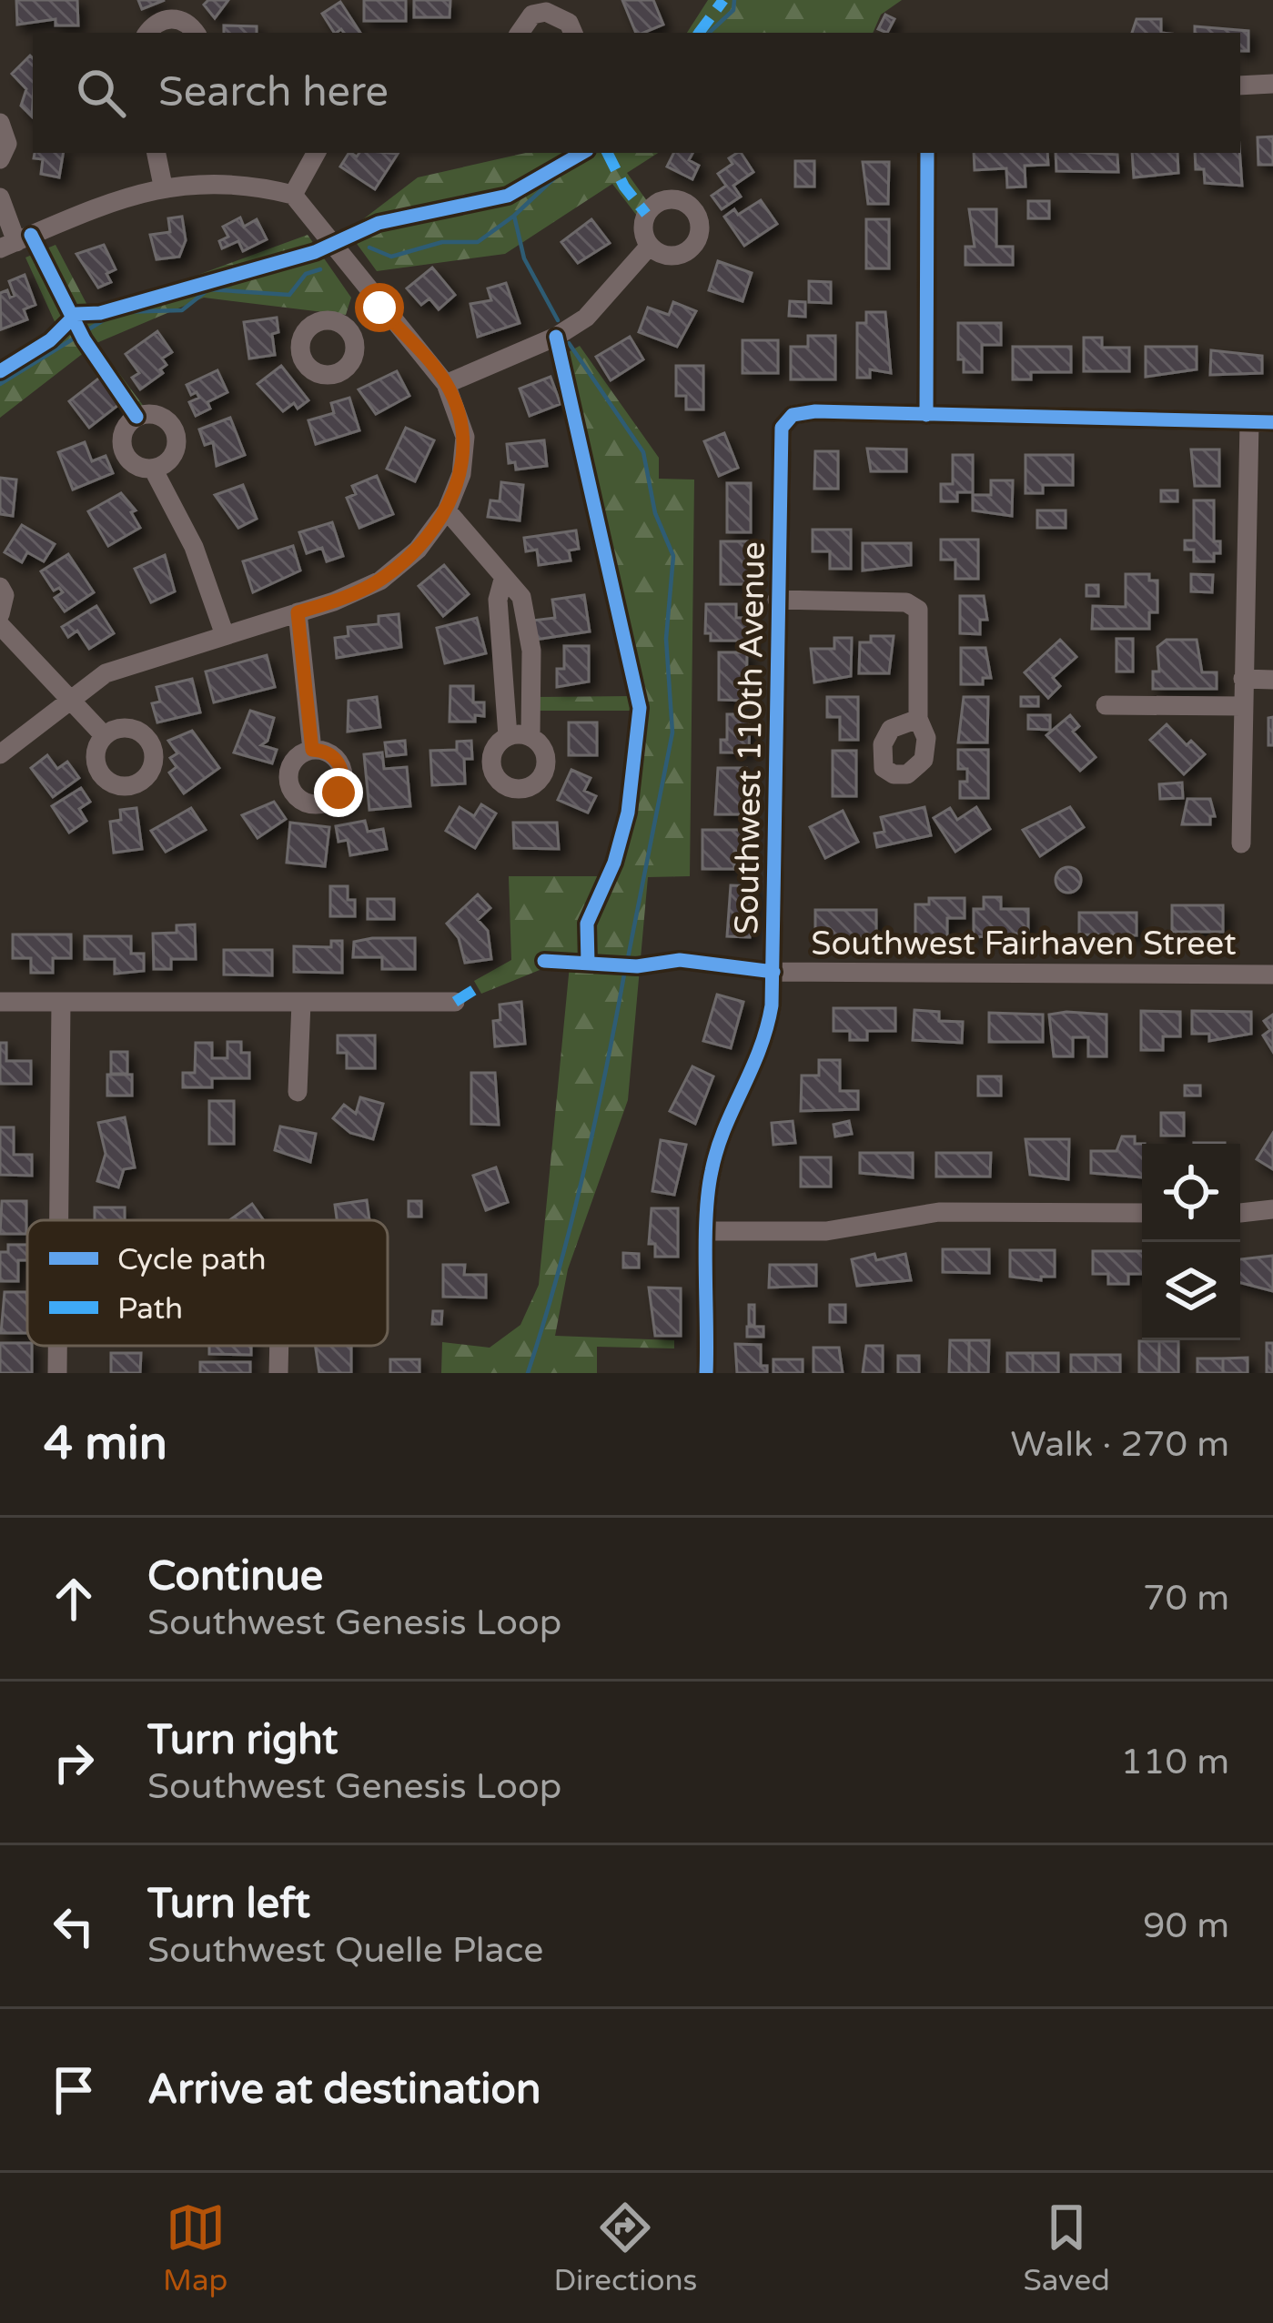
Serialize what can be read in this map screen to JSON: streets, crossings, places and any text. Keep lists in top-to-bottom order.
{
  "streets": {
    "street": ["Southwest 110th Avenue", "Southwest Fairhaven Street"]
  },
  "crossings": [
    ["Southwest 110th Avenue", "Southwest Fairhaven Street"]
  ],
  "legend": ["Cycle path", "Path"],
  "page": {
    "search": "Search here",
    "heading": ["4 min", "Walk · 270 m"],
    "list": [
      ["Continue", "Southwest Genesis Loop", "70 m"],
      ["Turn right", "Southwest Genesis Loop", "110 m"],
      ["Turn left", "Southwest Quelle Place", "90 m"],
      "Arrive at destination"
    ],
    "nav": ["Map", "Directions", "Saved"]
  }
}
